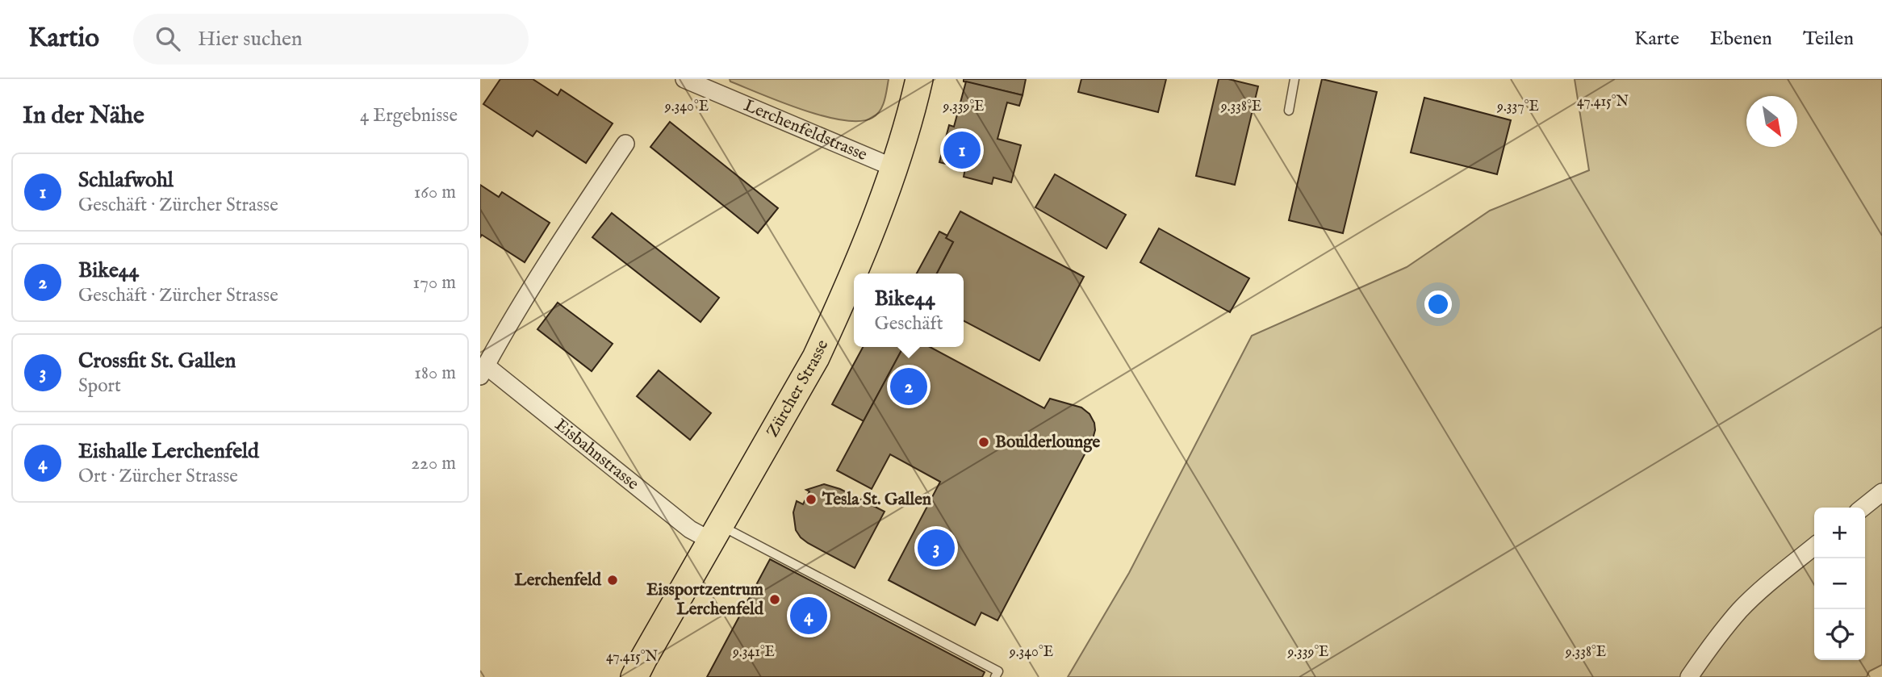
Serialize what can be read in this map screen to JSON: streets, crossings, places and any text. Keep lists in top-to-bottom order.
{
  "streets": {
    "main road": ["Zürcher Strasse"],
    "street": ["Lerchenfeldstrasse", "Eisbahnstrasse"]
  },
  "crossings": [
    ["Lerchenfeldstrasse", "Zürcher Strasse"],
    ["Zürcher Strasse", "Eisbahnstrasse"]
  ],
  "places": [
    "Boulderlounge",
    "Tesla St. Gallen",
    "Lerchenfeld",
    "Eissportzentrum Lerchenfeld"
  ],
  "north": "bottom right",
  "page": {
    "header": "Kartio",
    "search": "Hier suchen",
    "nav": ["Karte", "Ebenen", "Teilen"],
    "heading": ["In der Nähe", "4 Ergebnisse"],
    "pins": [
      "1",
      "2",
      "3",
      "4"
    ],
    "list": [
      {
        "mark": "1",
        "name": "Schlafwohl",
        "note": "Geschäft · Zürcher Strasse",
        "value": "160 m"
      },
      {
        "mark": "2",
        "name": "Bike44",
        "note": "Geschäft · Zürcher Strasse",
        "value": "170 m"
      },
      {
        "mark": "3",
        "name": "Crossfit St. Gallen",
        "note": "Sport",
        "value": "180 m"
      },
      {
        "mark": "4",
        "name": "Eishalle Lerchenfeld",
        "note": "Ort · Zürcher Strasse",
        "value": "220 m"
      }
    ],
    "popup": ["Bike44", "Geschäft"],
    "map_buttons": ["+", "−"]
  },
  "coordinates": [
    "47.415°N",
    "9.340°E",
    "9.339°E",
    "9.338°E",
    "9.337°E",
    "9.341°E"
  ]
}
